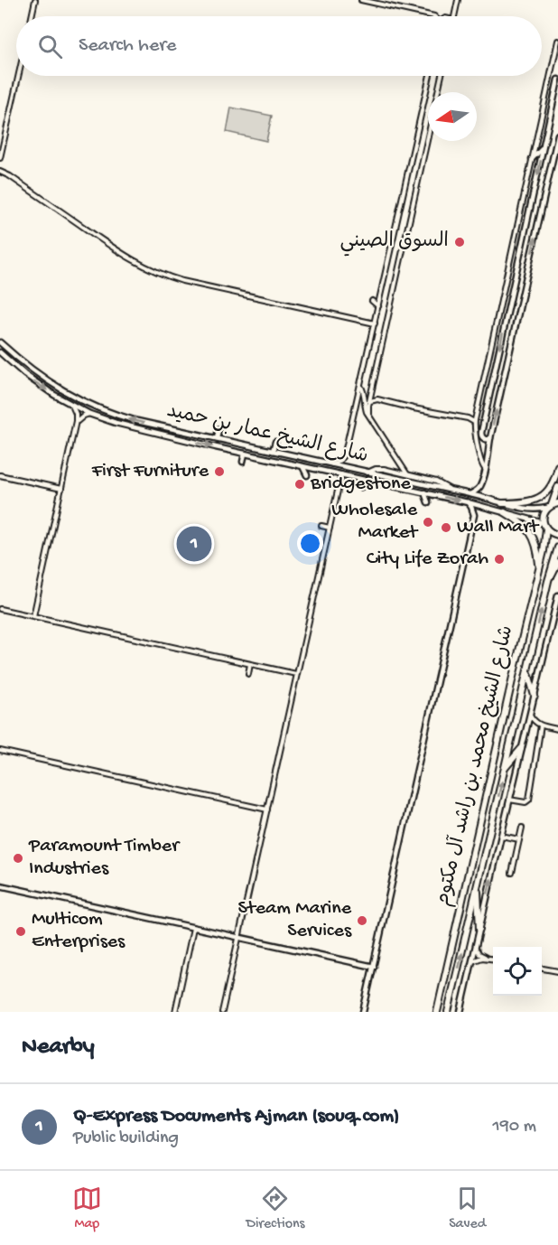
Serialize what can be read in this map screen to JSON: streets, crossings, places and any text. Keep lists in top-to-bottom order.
{
  "streets": {
    "highway": ["شارع الشيخ محمد بن راشد آل مكتوم"],
    "street": ["شارع الشيخ عمار بن حميد"]
  },
  "crossings": [
    ["شارع الشيخ عمار بن حميد", "شارع الشيخ محمد بن راشد آل مكتوم"]
  ],
  "places": [
    "السوق الصيني",
    "First Furniture",
    "Bridgestone",
    "Wholesale Market",
    "Wall Mart",
    "City Life Zorah",
    "Paramount Timber Industries",
    "Steam Marine Services",
    "Multicom Enterprises"
  ],
  "north": "left",
  "page": {
    "search": "Search here",
    "pins": "1",
    "heading": "Nearby",
    "list": [
      {
        "mark": "1",
        "name": "Q-Express Documents Ajman (souq.com)",
        "note": "Public building",
        "value": "190 m"
      }
    ],
    "nav": ["Map", "Directions", "Saved"]
  }
}
